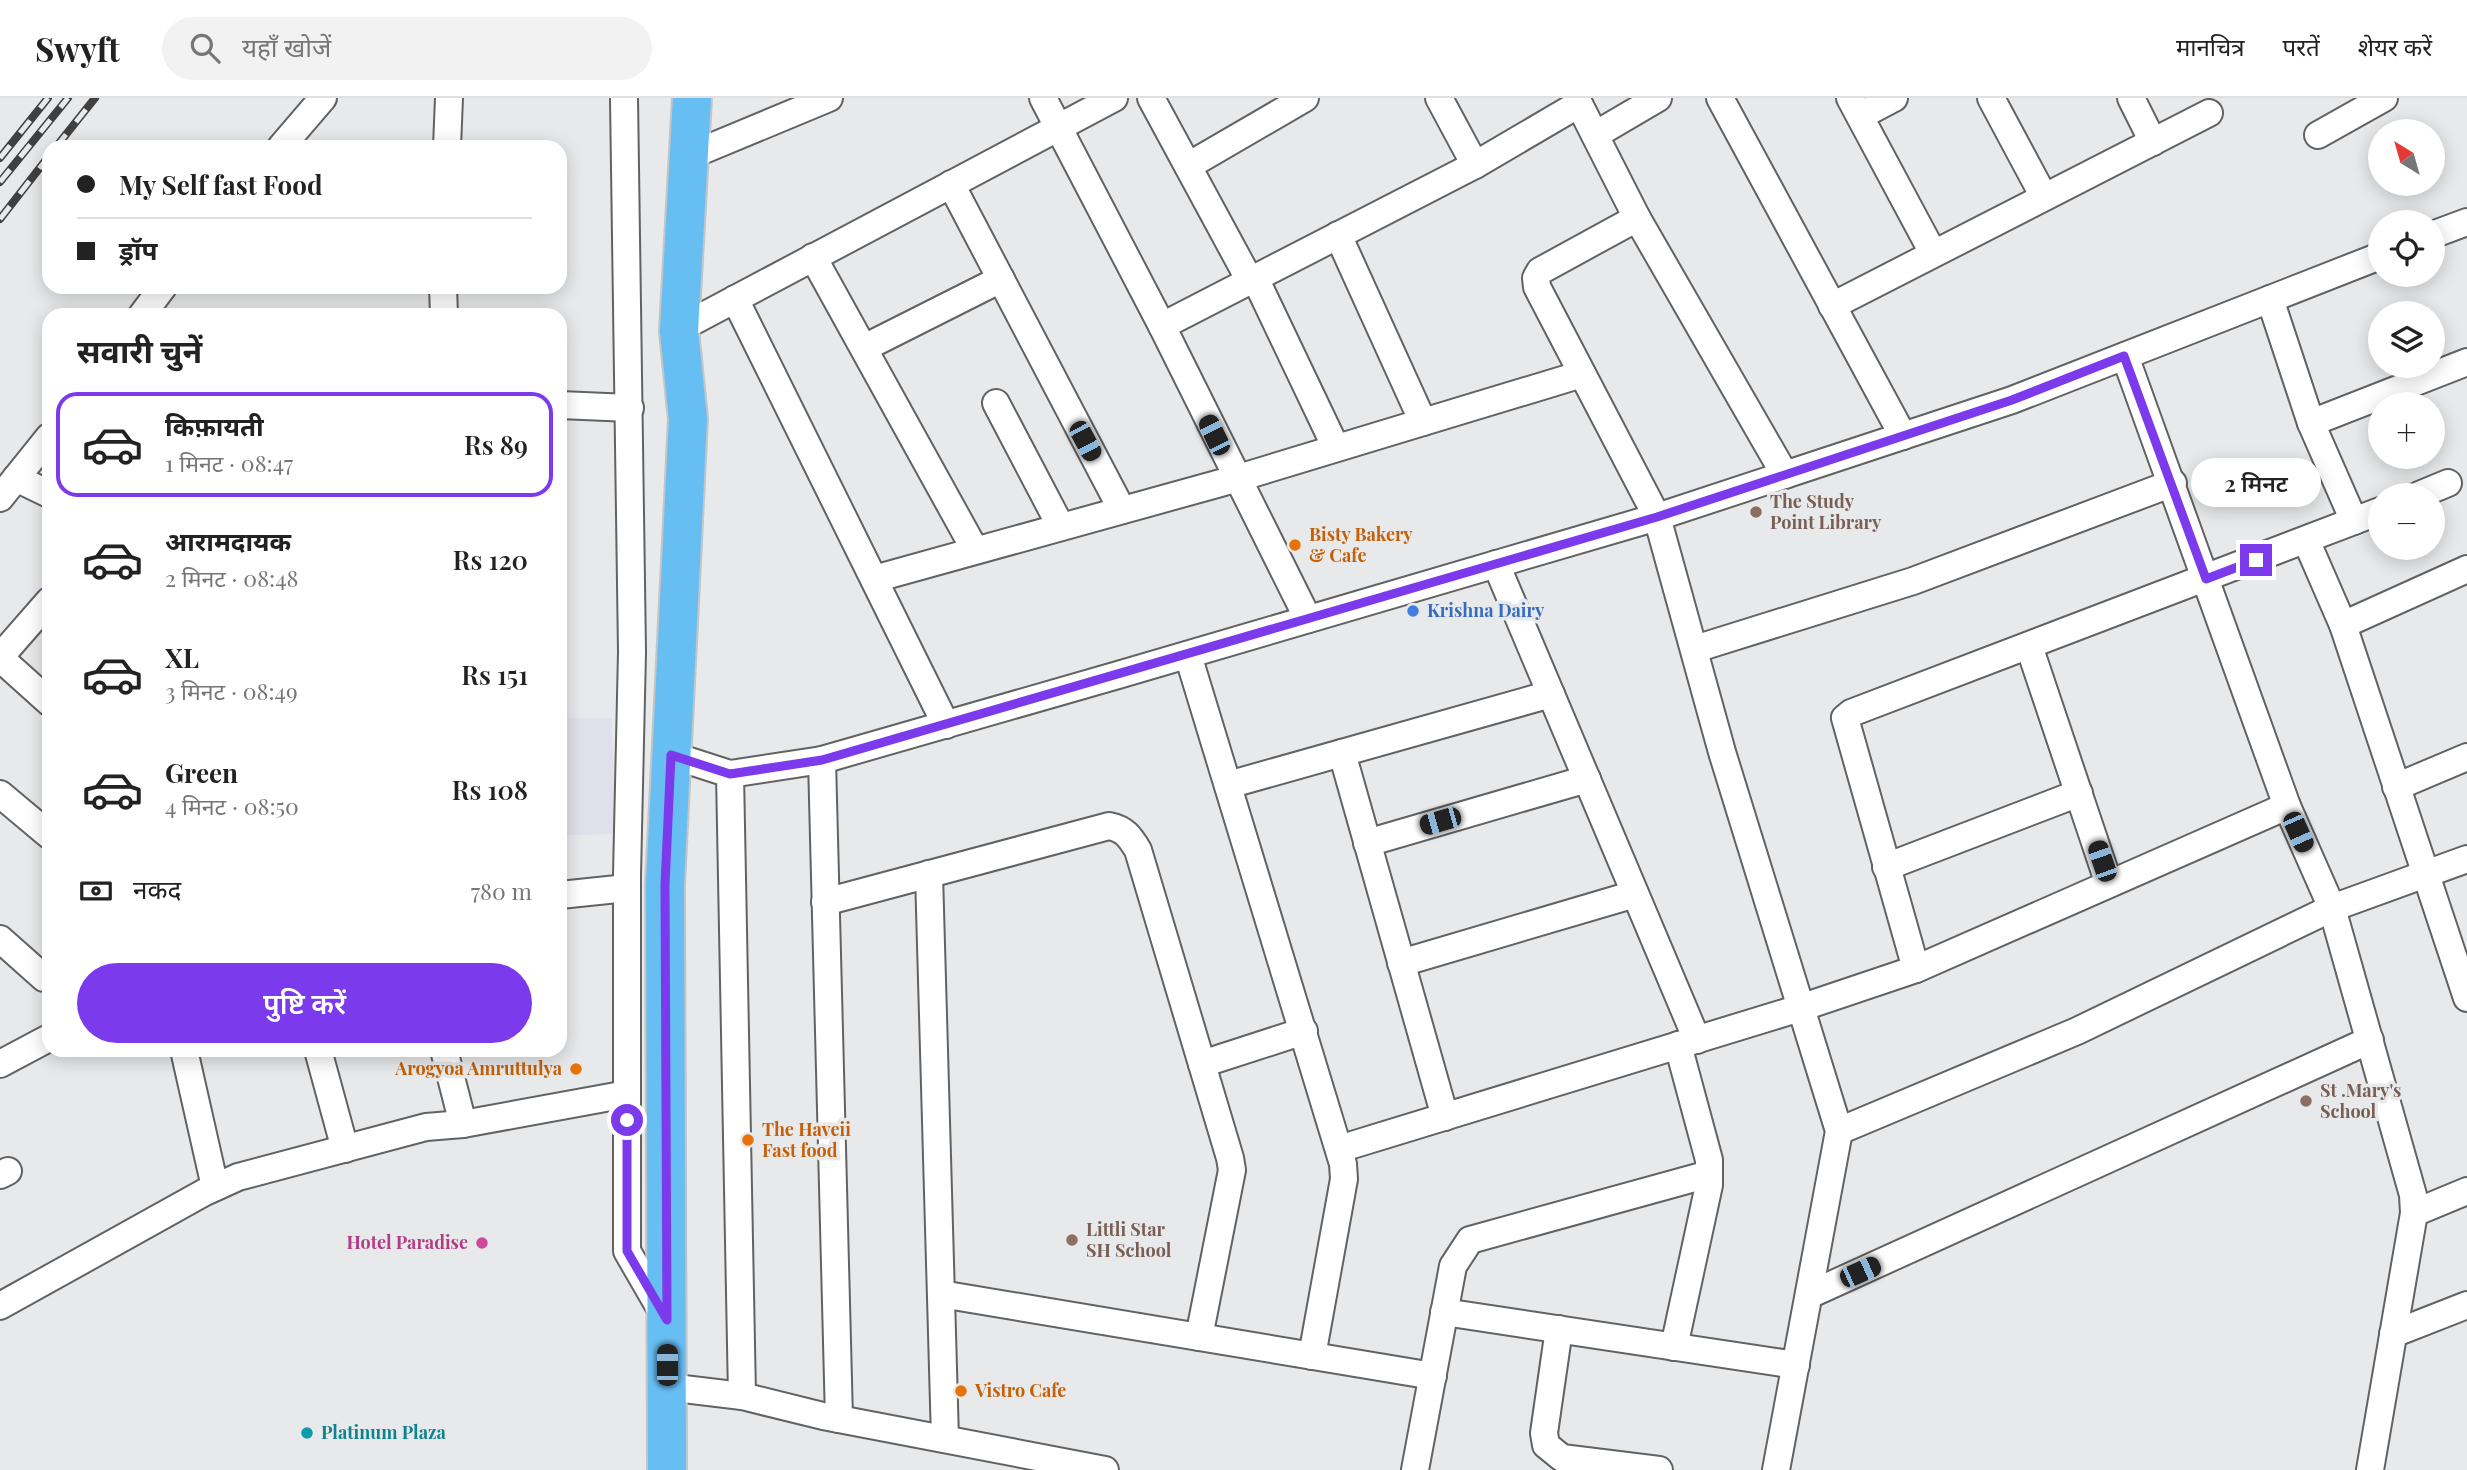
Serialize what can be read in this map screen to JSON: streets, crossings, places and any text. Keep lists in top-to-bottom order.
{
  "places": [
    "The Study Point Library",
    "Bisty Bakery & Cafe",
    "Krishna Dairy",
    "Arogyoa Amruttulya",
    "St .Mary's School",
    "The Haveii Fast food",
    "Littli Star SH School",
    "Hotel Paradise",
    "Vistro Cafe",
    "Platinum Plaza"
  ],
  "north": "top left",
  "page": {
    "header": "Swyft",
    "search": "यहाँ खोजें",
    "nav": ["मानचित्र", "परतें", "शेयर करें"],
    "map_buttons": ["+", "−"],
    "banner": ["My Self fast Food", "ड्रॉप"],
    "heading": "सवारी चुनें",
    "list": [
      {
        "name": "किफ़ायती",
        "note": "1 मिनट · 08:47",
        "value": "Rs 89"
      },
      {
        "name": "आरामदायक",
        "note": "2 मिनट · 08:48",
        "value": "Rs 120"
      },
      {
        "name": "XL",
        "note": "3 मिनट · 08:49",
        "value": "Rs 151"
      },
      {
        "name": "Green",
        "note": "4 मिनट · 08:50",
        "value": "Rs 108"
      }
    ],
    "bubble": "2 मिनट",
    "pay": ["नकद", "780 m"],
    "buttons": "पुष्टि करें"
  }
}
